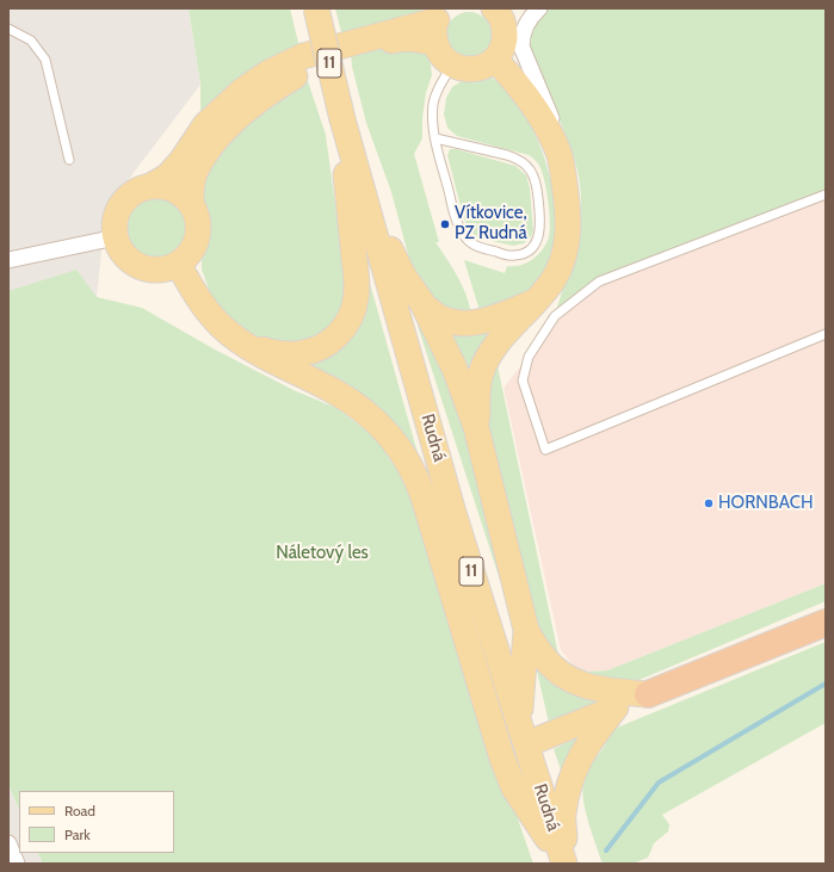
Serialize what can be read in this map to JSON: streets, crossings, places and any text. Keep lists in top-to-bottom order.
{
  "streets": {
    "main road": ["11", "Rudná"]
  },
  "parks": ["Náletový les"],
  "places": ["Vítkovice, PZ Rudná", "HORNBACH"],
  "legend": ["Road", "Park"]
}
